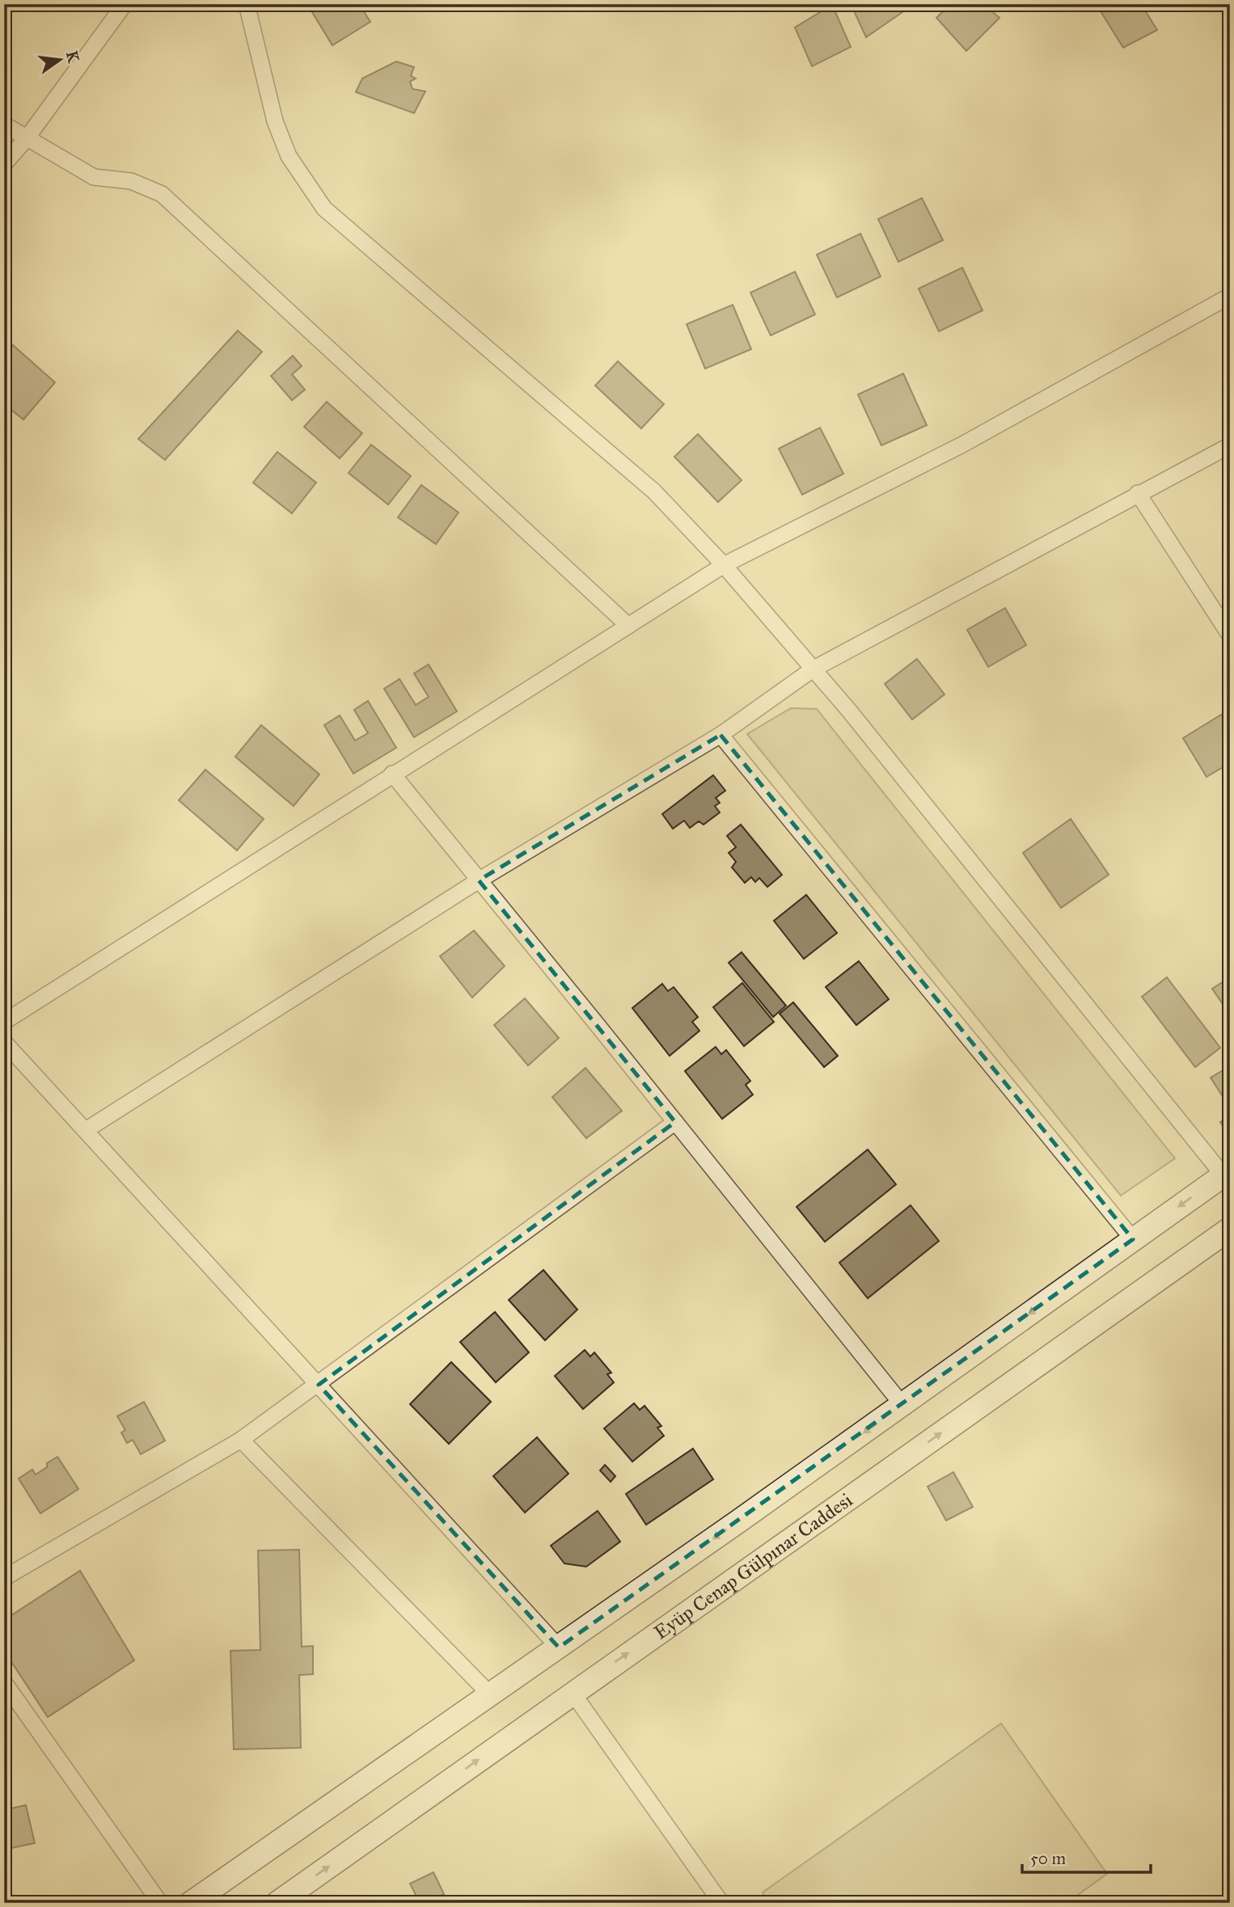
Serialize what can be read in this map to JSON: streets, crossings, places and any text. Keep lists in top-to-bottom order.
{
  "streets": {
    "main road": ["Eyüp Cenap Gülpınar Caddesi"]
  },
  "scale_bar": "50 m",
  "north": "right"
}
